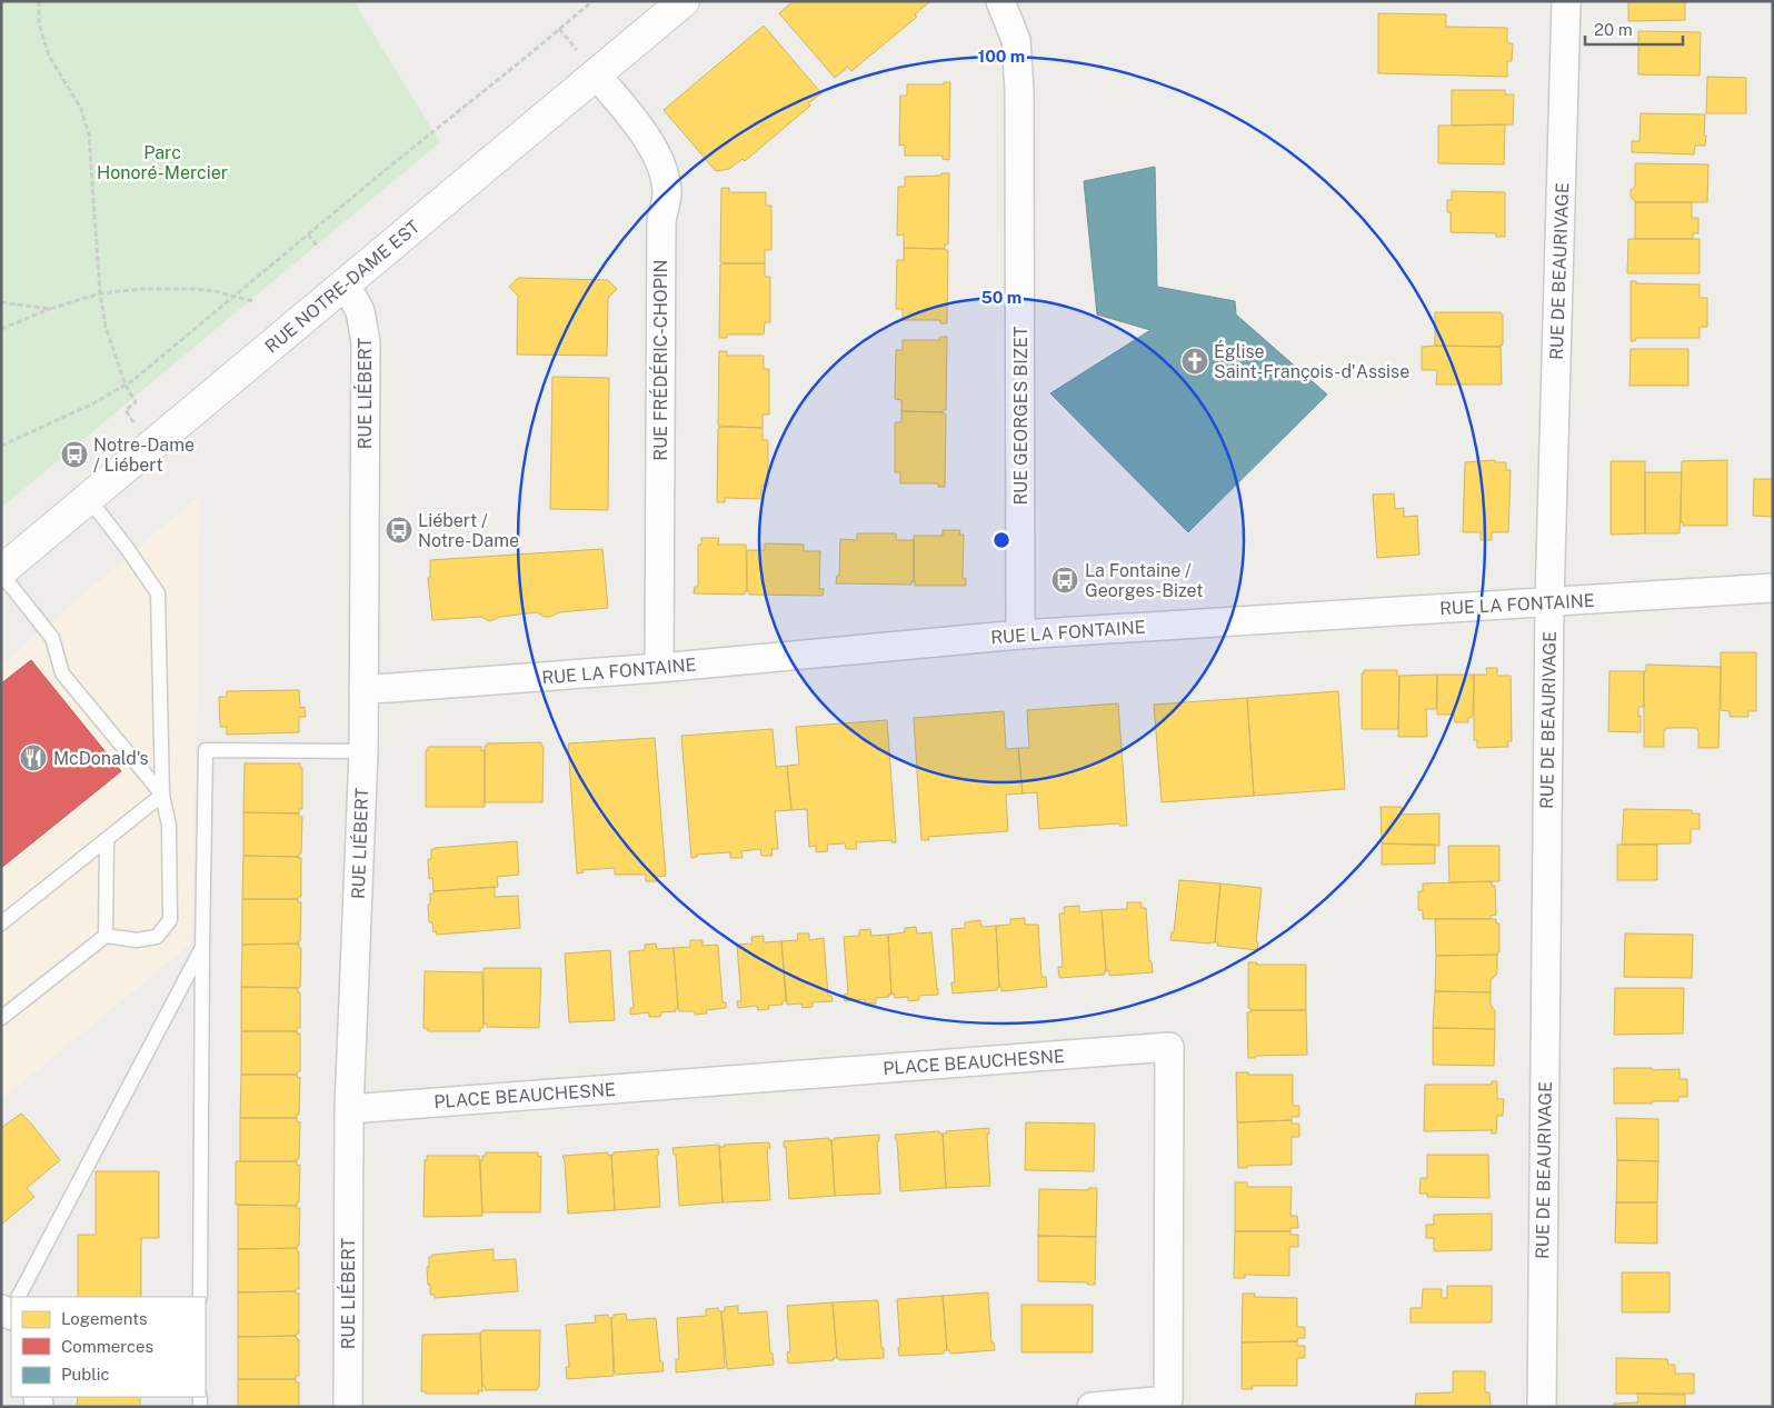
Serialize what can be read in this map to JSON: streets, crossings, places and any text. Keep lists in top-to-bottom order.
{
  "streets": {
    "main road": ["RUE NOTRE-DAME EST"],
    "street": [
      "RUE DE BEAURIVAGE",
      "RUE FRÉDÉRIC-CHOPIN",
      "RUE LIÉBERT",
      "RUE GEORGES BIZET",
      "RUE LA FONTAINE",
      "PLACE BEAUCHESNE"
    ]
  },
  "crossings": [
    ["RUE DE BEAURIVAGE", "RUE LA FONTAINE"],
    ["RUE NOTRE-DAME EST", "RUE FRÉDÉRIC-CHOPIN"],
    ["RUE NOTRE-DAME EST", "RUE LIÉBERT"],
    ["RUE FRÉDÉRIC-CHOPIN", "RUE LA FONTAINE"],
    ["RUE LIÉBERT", "RUE LA FONTAINE"],
    ["RUE LIÉBERT", "PLACE BEAUCHESNE"],
    ["RUE GEORGES BIZET", "RUE LA FONTAINE"]
  ],
  "parks": ["Parc Honoré-Mercier"],
  "places": {
    "church": ["Église Saint-François-d'Assise"],
    "bus stop": ["Notre-Dame / Liébert", "Liébert / Notre-Dame", "La Fontaine / Georges-Bizet"],
    "restaurant": ["McDonald's"]
  },
  "legend": ["Logements", "Commerces", "Public"],
  "scale_bar": "20 m",
  "rings": ["100 m", "50 m"]
}
